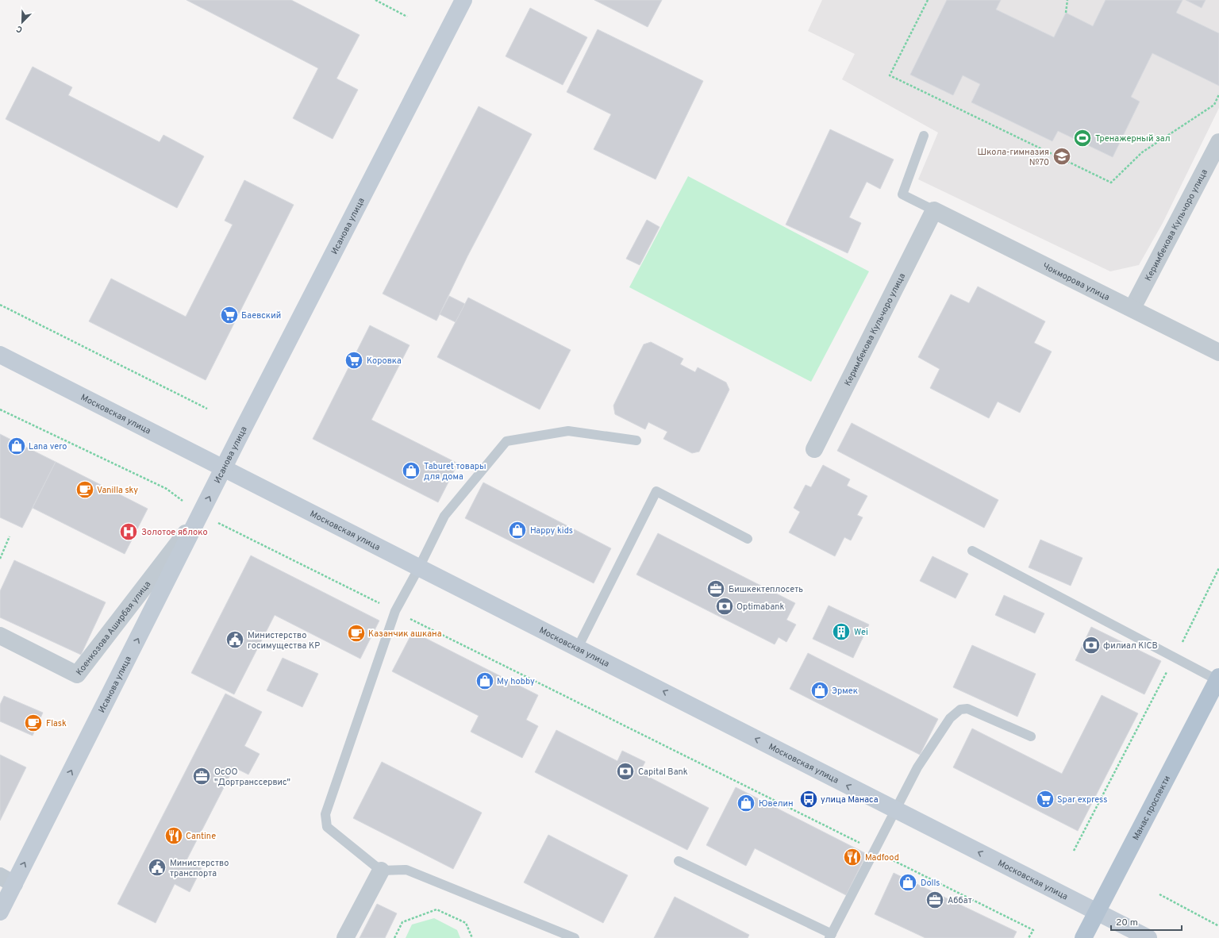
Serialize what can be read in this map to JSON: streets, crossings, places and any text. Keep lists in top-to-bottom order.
{
  "streets": {
    "main road": ["Исанова улица", "Московская улица", "Манас проспекти"],
    "street": ["Керимбекова Кульчоро улица", "Чокморова улица", "Коенкозова Аширбая улица"]
  },
  "crossings": [
    ["Керимбекова Кульчоро улица", "Чокморова улица"],
    ["Исанова улица", "Московская улица"],
    ["Исанова улица", "Коенкозова Аширбая улица"],
    ["Московская улица", "Манас проспекти"]
  ],
  "one_way": ["Исанова улица", "Московская улица"],
  "places": {
    "sports": ["Тренажерный зал"],
    "school or university": ["Школа-гимназия №70"],
    "supermarket": ["Баевский", "Коровка", "Spar express"],
    "shop": [
      "Lana vero",
      "Taburet товары для дома",
      "Happy kids",
      "My hobby",
      "Эрмек",
      "Ювелин",
      "Dolls"
    ],
    "cafe": ["Vanilla sky", "Казанчик ашкана", "Flask"],
    "hospital": ["Золотое яблоко"],
    "office": ["Бишкектеплосеть", "ОсОО \"Дортранссервис\"", "Аббат"],
    "bank": ["Optimabank", "филиал KICB", "Capital Bank"],
    "building": ["Wei"],
    "public building": ["Министерство госимущества КР", "Министерство транспорта"],
    "bus stop": ["улица Манаса"],
    "restaurant": ["Cantine", "Madfood"]
  },
  "scale_bar": "20 m",
  "north": "bottom left"
}
